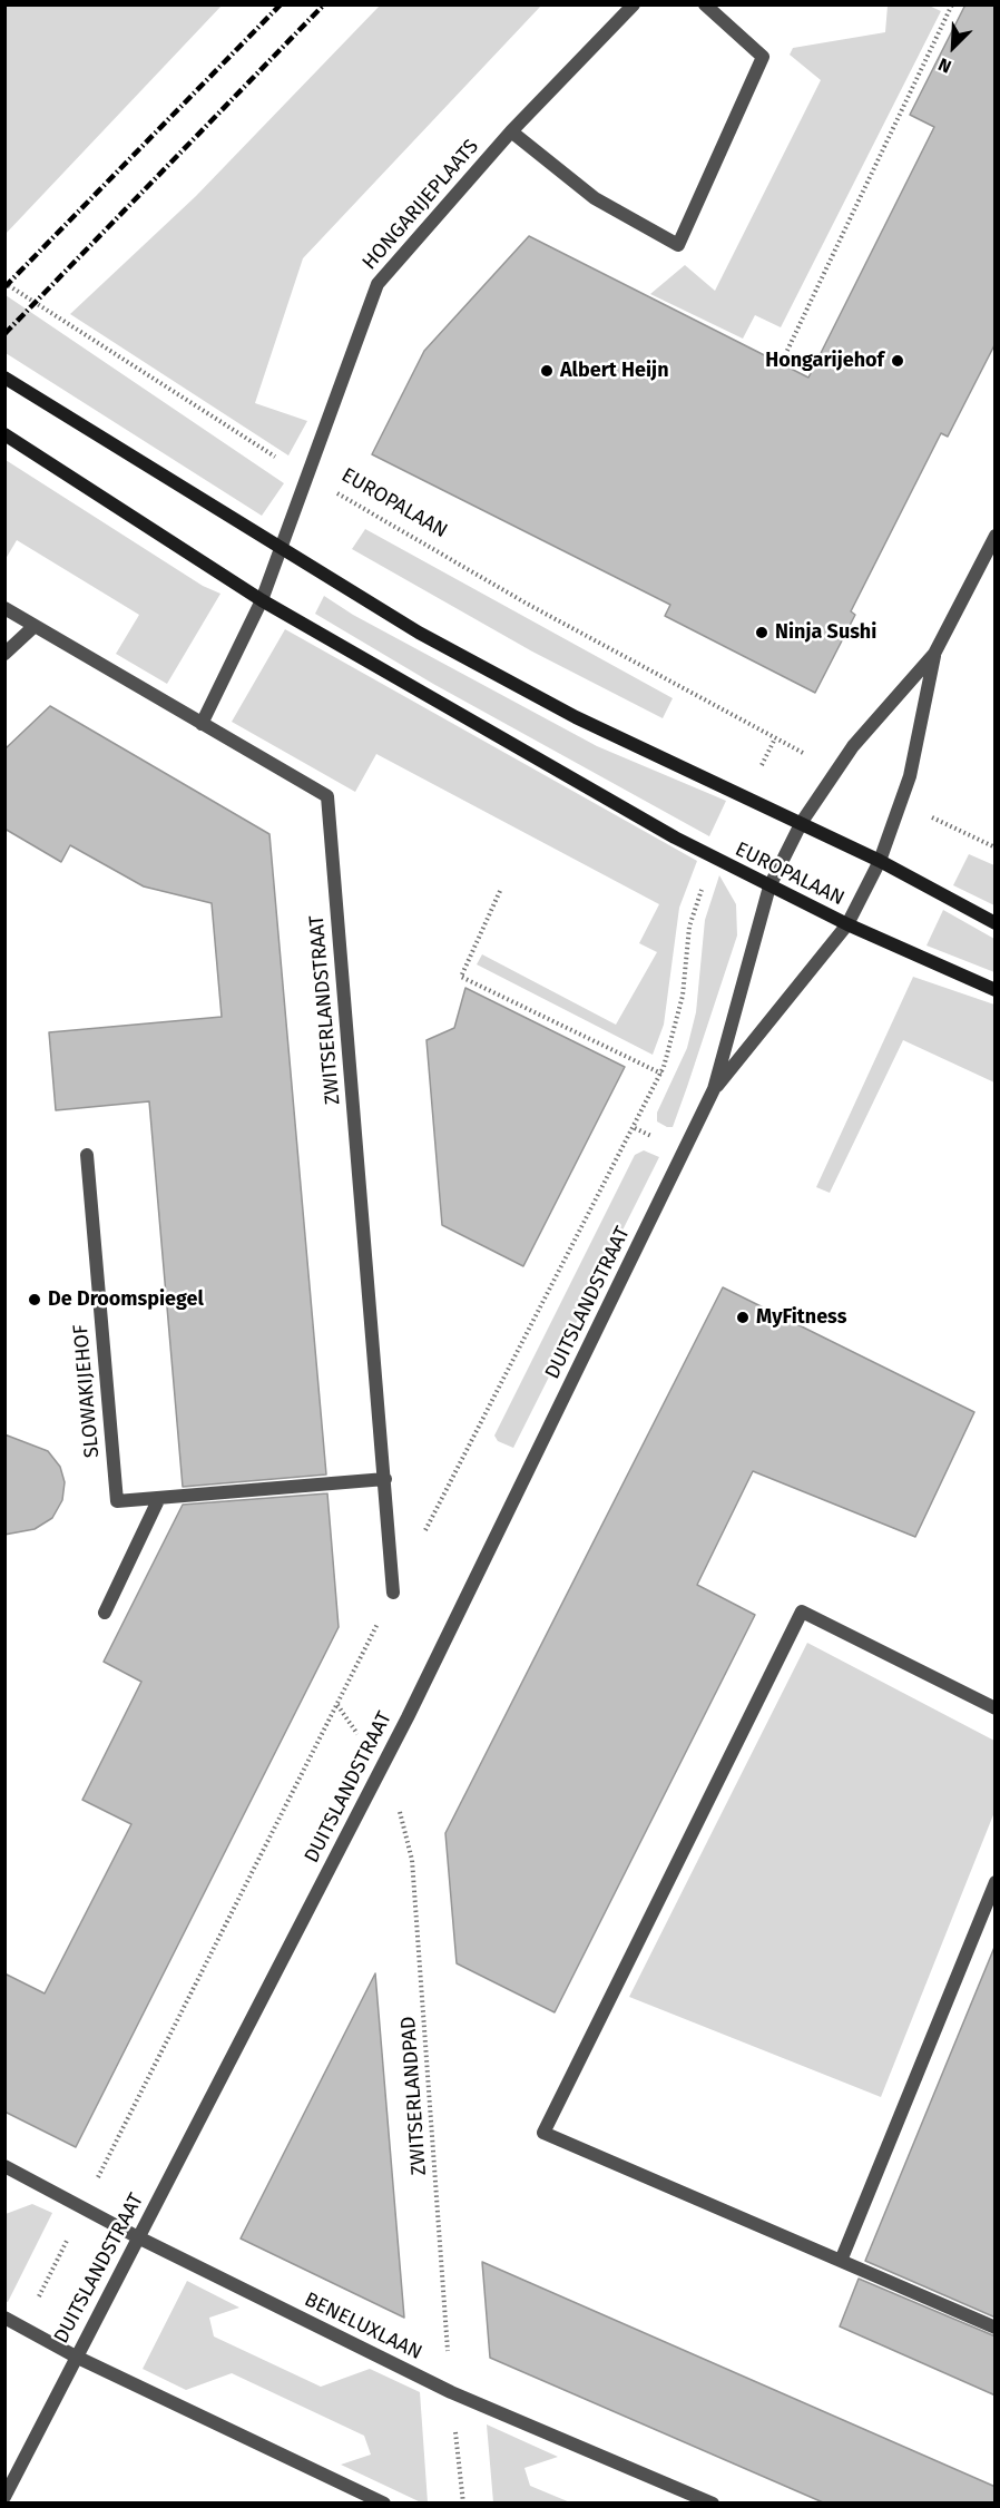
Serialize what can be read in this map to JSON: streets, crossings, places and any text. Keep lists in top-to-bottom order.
{
  "streets": {
    "street": [
      "HONGARIJEPLAATS",
      "EUROPALAAN",
      "ZWITSERLANDSTRAAT",
      "DUITSLANDSTRAAT",
      "SLOWAKIJEHOF",
      "BENELUXLAAN"
    ],
    "path": ["ZWITSERLANDPAD"]
  },
  "crossings": [
    ["HONGARIJEPLAATS", "EUROPALAAN"],
    ["EUROPALAAN", "DUITSLANDSTRAAT"],
    ["ZWITSERLANDSTRAAT", "SLOWAKIJEHOF"],
    ["DUITSLANDSTRAAT", "ZWITSERLANDPAD"],
    ["DUITSLANDSTRAAT", "BENELUXLAAN"],
    ["ZWITSERLANDPAD", "BENELUXLAAN"]
  ],
  "places": [
    "Hongarijehof",
    "Albert Heijn",
    "Ninja Sushi",
    "De Droomspiegel",
    "MyFitness"
  ],
  "north": "bottom left"
}
